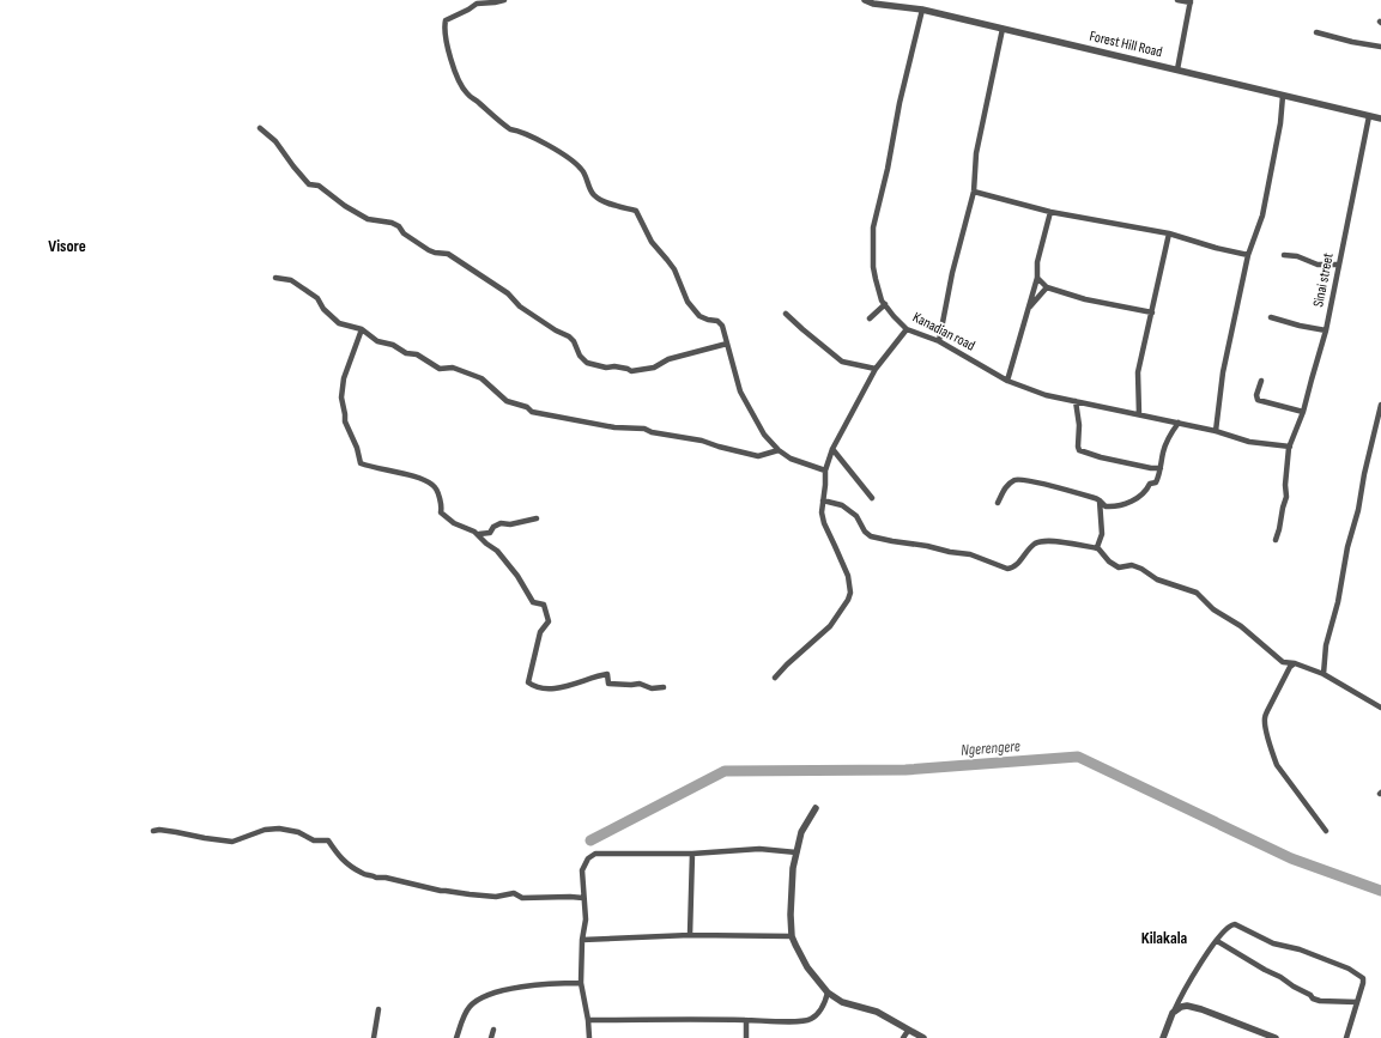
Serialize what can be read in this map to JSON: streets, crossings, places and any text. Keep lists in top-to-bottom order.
{
  "streets": {
    "street": ["Forest Hill Road", "Sinai street", "Kanadian road"]
  },
  "crossings": [
    ["Forest Hill Road", "Sinai street"],
    ["Forest Hill Road", "Kanadian road"],
    ["Sinai street", "Kanadian road"]
  ],
  "districts": ["Visore", "Kilakala"],
  "water": ["Ngerengere"]
}
